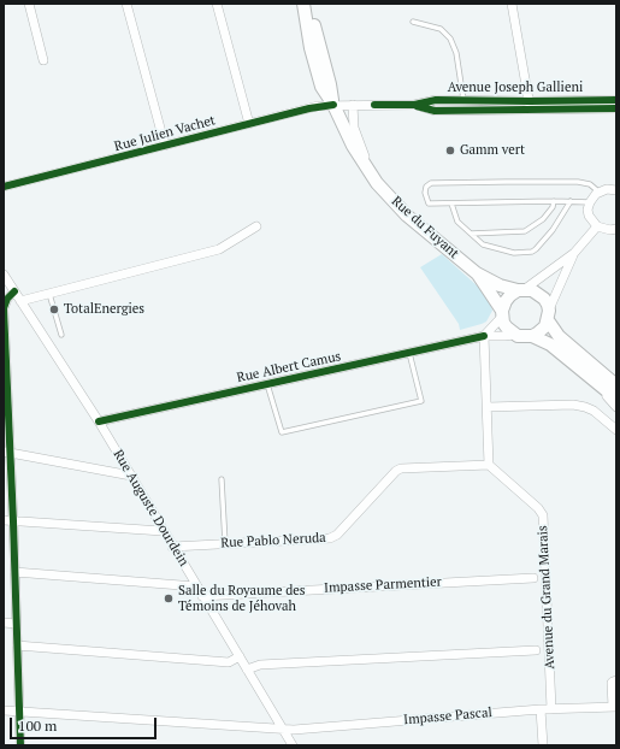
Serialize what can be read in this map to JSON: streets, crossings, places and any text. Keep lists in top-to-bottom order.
{
  "streets": {
    "street": [
      "Avenue Joseph Gallieni",
      "Rue Julien Vachet",
      "Rue du Fuyant",
      "Rue Albert Camus",
      "Rue Auguste Dourdein",
      "Rue Pablo Neruda",
      "Impasse Parmentier",
      "Avenue du Grand Marais",
      "Impasse Pascal"
    ]
  },
  "crossings": [
    ["Avenue Joseph Gallieni", "Rue Julien Vachet"],
    ["Avenue Joseph Gallieni", "Rue du Fuyant"],
    ["Rue Julien Vachet", "Rue du Fuyant"],
    ["Rue du Fuyant", "Rue Albert Camus"],
    ["Rue Albert Camus", "Rue Auguste Dourdein"],
    ["Rue Auguste Dourdein", "Rue Pablo Neruda"],
    ["Rue Auguste Dourdein", "Impasse Parmentier"],
    ["Rue Auguste Dourdein", "Impasse Pascal"],
    ["Rue Pablo Neruda", "Avenue du Grand Marais"],
    ["Avenue du Grand Marais", "Impasse Pascal"]
  ],
  "places": ["Gamm vert", "TotalEnergies", "Salle du Royaume des Témoins de Jéhovah"],
  "scale_bar": "100 m"
}
